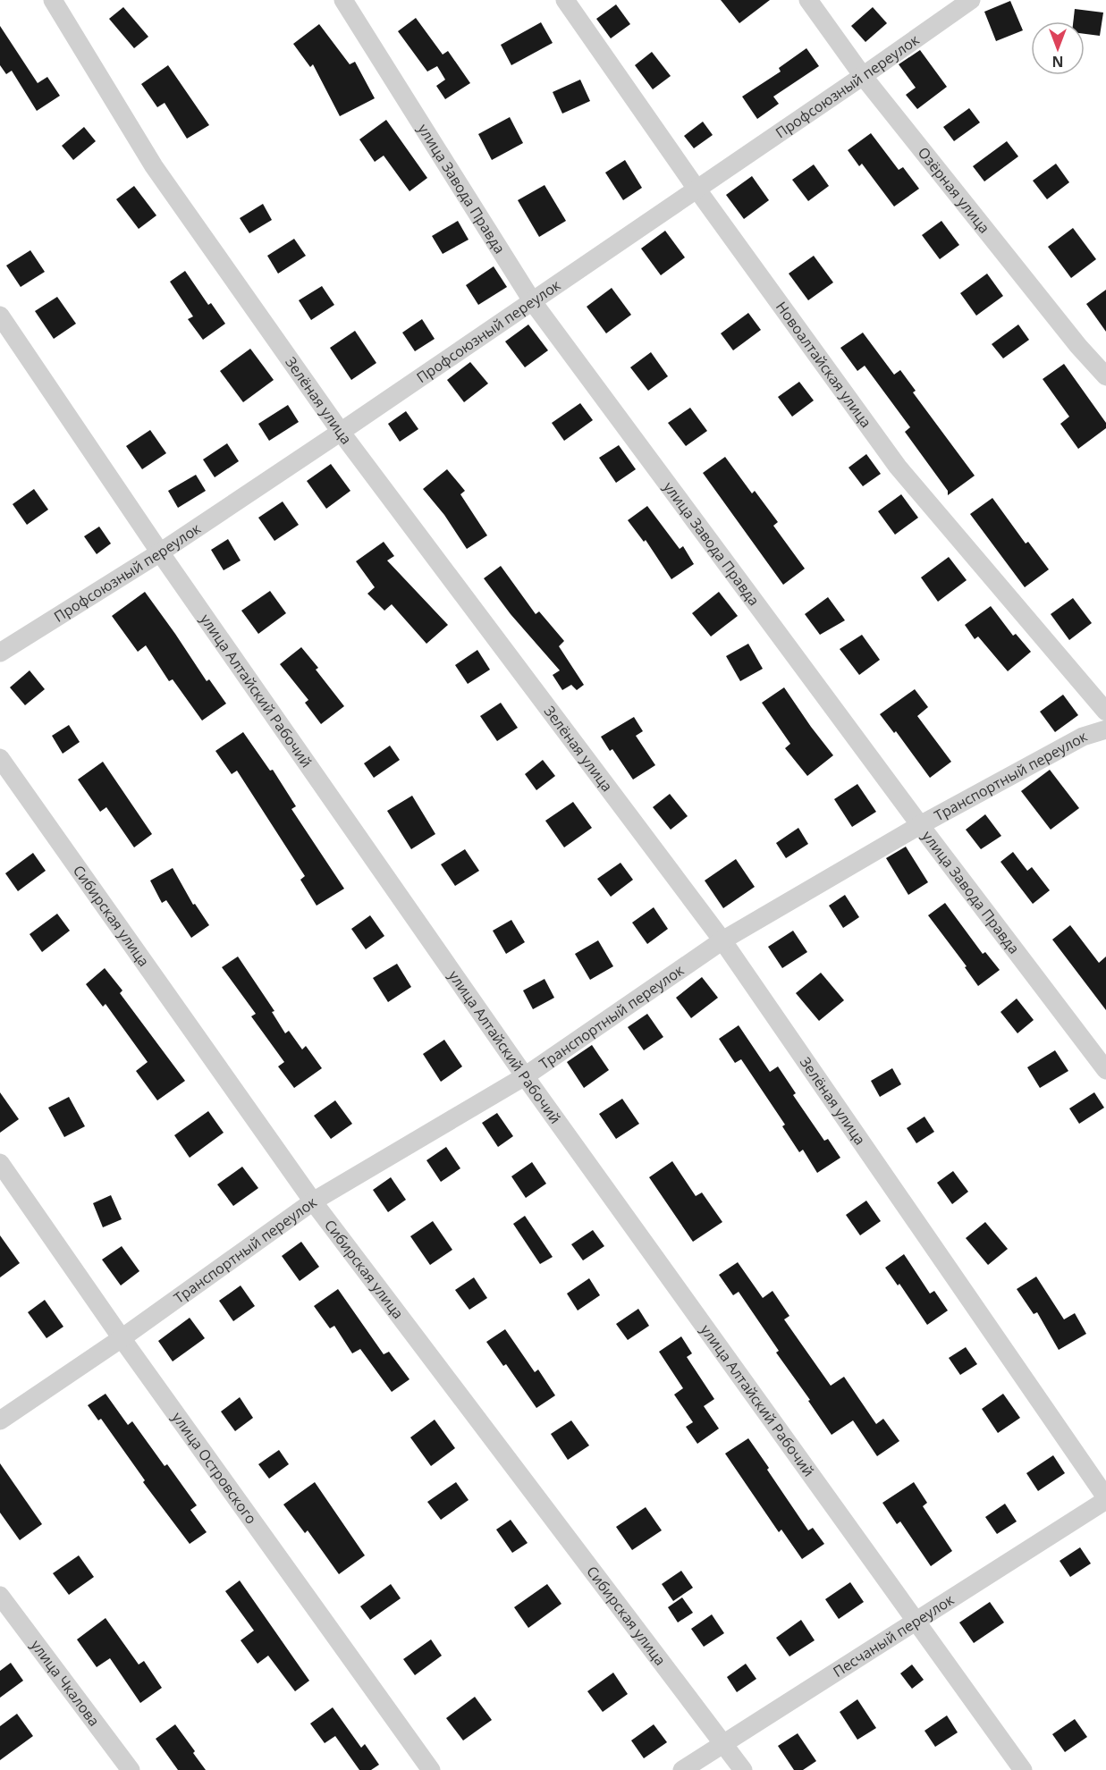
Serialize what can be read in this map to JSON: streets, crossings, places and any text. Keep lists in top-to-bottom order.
{
  "streets": {
    "street": [
      "Профсоюзный переулок",
      "улица Завода Правда",
      "Озёрная улица",
      "Новоалтайская улица",
      "Зелёная улица",
      "улица Алтайский Рабочий",
      "Транспортный переулок",
      "Сибирская улица",
      "улица Островского",
      "Песчаный переулок",
      "улица Чкалова"
    ]
  },
  "crossings": [
    ["Профсоюзный переулок", "улица Завода Правда"],
    ["Профсоюзный переулок", "Озёрная улица"],
    ["Профсоюзный переулок", "Новоалтайская улица"],
    ["Профсоюзный переулок", "Зелёная улица"],
    ["Профсоюзный переулок", "улица Алтайский Рабочий"],
    ["улица Завода Правда", "Транспортный переулок"],
    ["Зелёная улица", "Транспортный переулок"],
    ["Зелёная улица", "Песчаный переулок"],
    ["улица Алтайский Рабочий", "Транспортный переулок"],
    ["улица Алтайский Рабочий", "Песчаный переулок"],
    ["Транспортный переулок", "Сибирская улица"],
    ["Транспортный переулок", "улица Островского"],
    ["Сибирская улица", "Песчаный переулок"]
  ],
  "north": "bottom"
}
